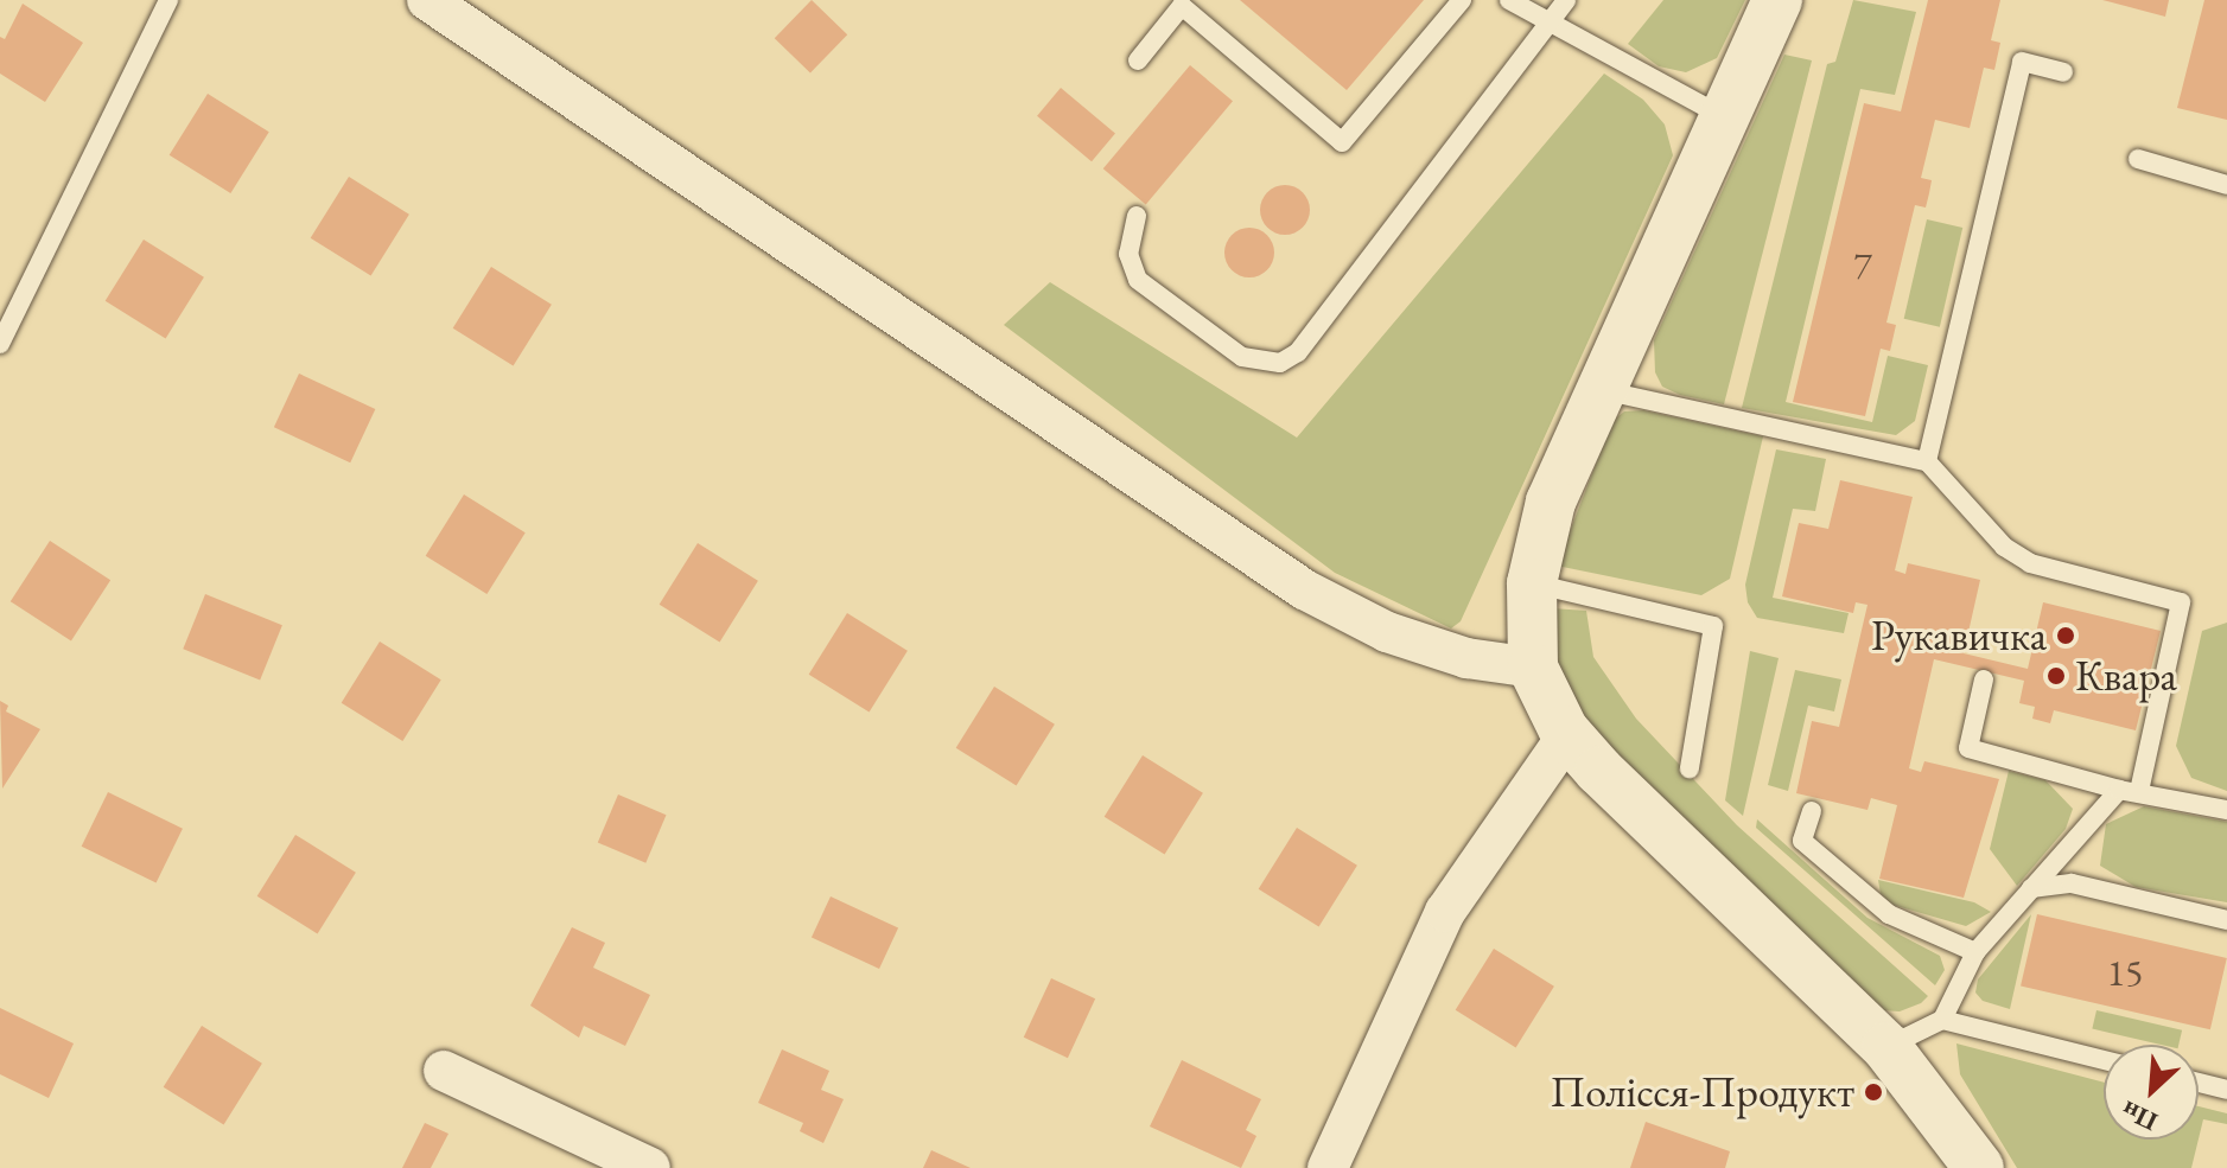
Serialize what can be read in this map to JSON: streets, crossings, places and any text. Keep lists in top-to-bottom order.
{
  "places": ["Рукавичка", "Квара", "Полісся-Продукт"],
  "house_numbers": ["7", "15"],
  "north": "bottom left"
}
